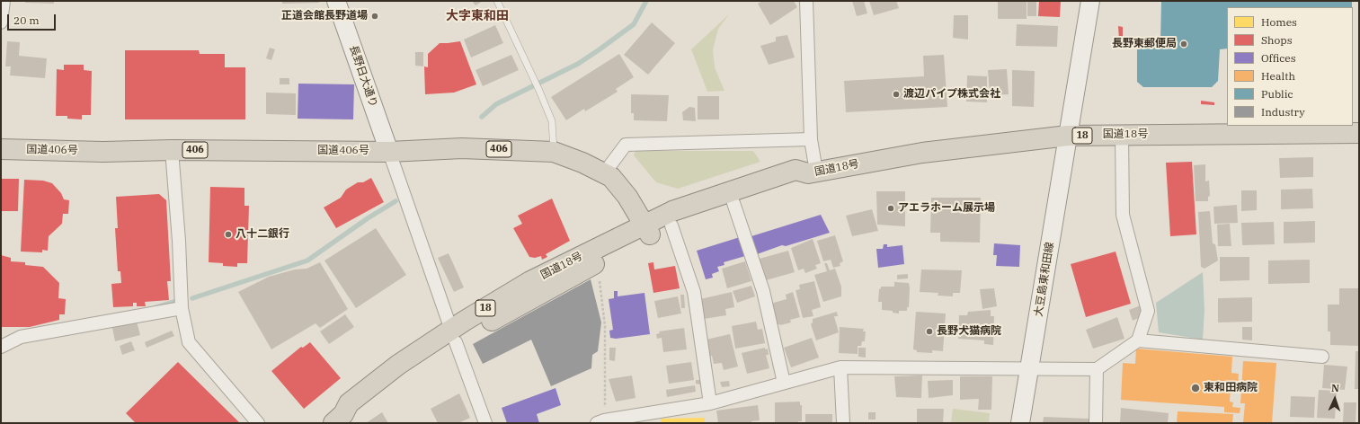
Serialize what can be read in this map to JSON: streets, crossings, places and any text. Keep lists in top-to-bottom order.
{
  "streets": {
    "highway": [
      "国道18号",
      "18",
      "406",
      "国道406号"
    ],
    "street": ["長野日大通り", "大豆島東和田線"]
  },
  "crossings": [
    ["長野日大通り", "国道406号"],
    ["国道18号", "国道406号"],
    ["国道18号", "大豆島東和田線"]
  ],
  "districts": ["大字東和田"],
  "places": [
    "正道会館長野道場",
    "長野東郵便局",
    "渡辺パイプ株式会社",
    "アエラホーム展示場",
    "八十二銀行",
    "長野犬猫病院",
    "東和田病院"
  ],
  "legend": [
    "Homes",
    "Shops",
    "Offices",
    "Health",
    "Public",
    "Industry"
  ],
  "scale_bar": "20 m",
  "north": "top"
}
